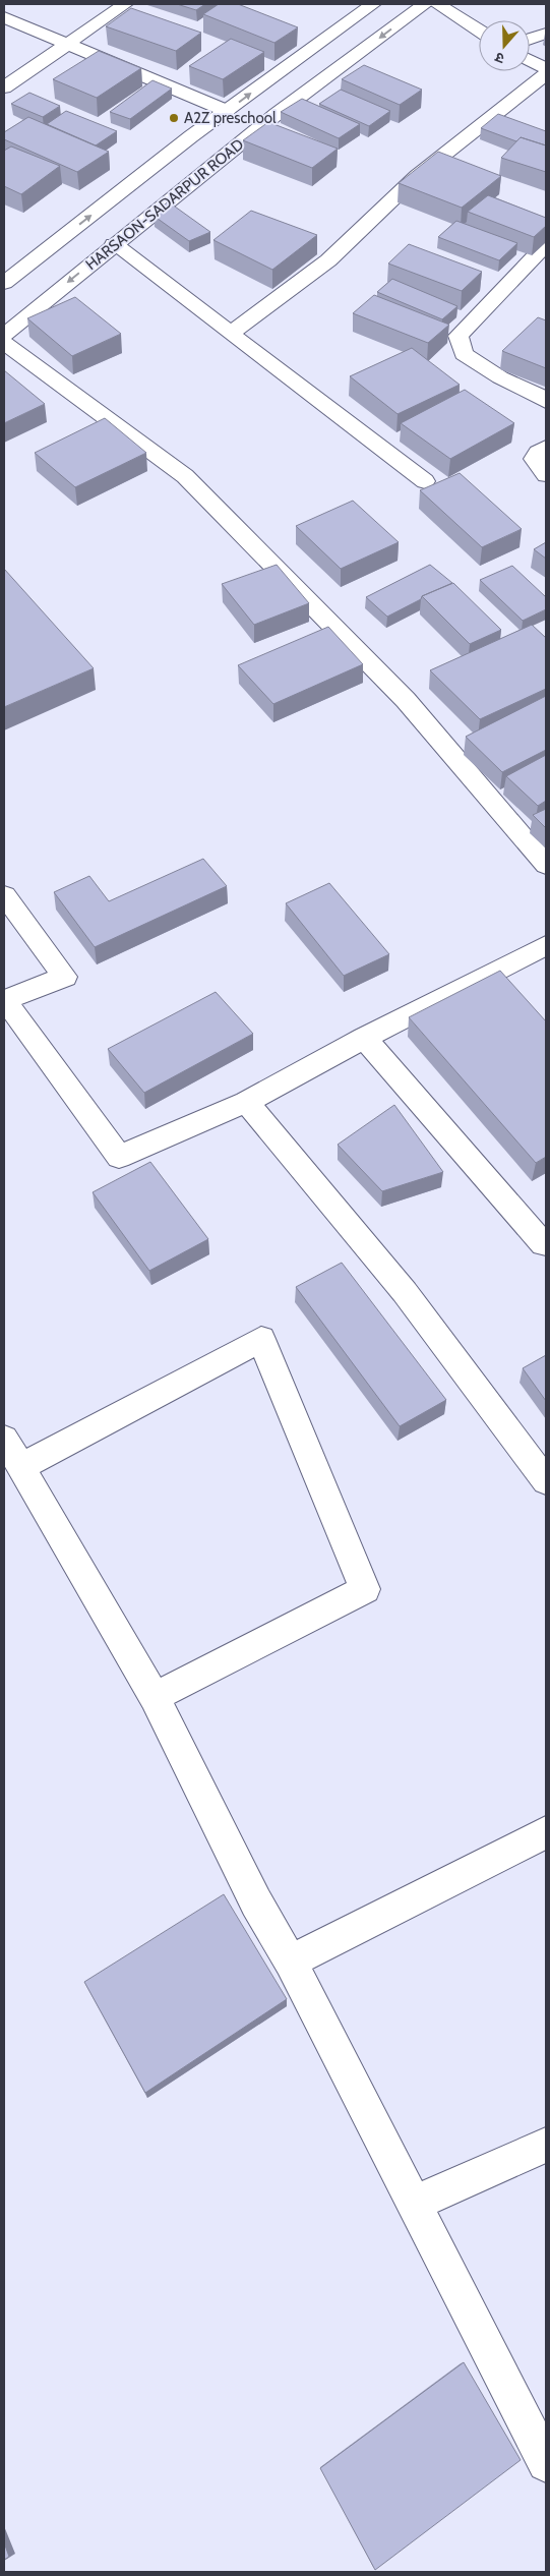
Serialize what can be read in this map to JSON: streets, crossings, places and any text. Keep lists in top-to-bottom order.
{
  "streets": {
    "street": ["HARSAON-SADARPUR ROAD"]
  },
  "places": ["A2Z preschool"],
  "north": "bottom"
}
